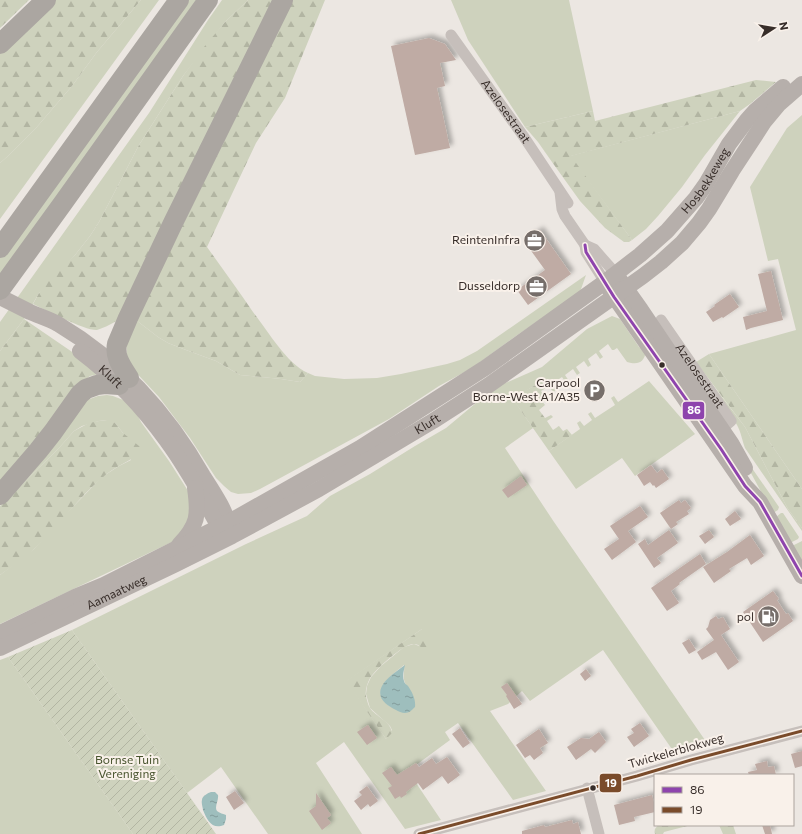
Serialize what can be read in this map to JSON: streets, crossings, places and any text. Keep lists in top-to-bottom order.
{
  "streets": {
    "main road": [
      "Azelosestraat",
      "Hosbekkeweg",
      "Kluft",
      "Aamaatweg"
    ],
    "street": ["Twickelerblokweg"]
  },
  "crossings": [
    ["Azelosestraat", "Hosbekkeweg"],
    ["Azelosestraat", "Kluft"],
    ["Hosbekkeweg", "Kluft"],
    ["Kluft", "Aamaatweg"]
  ],
  "parks": ["Bornse Tuin Vereniging"],
  "places": {
    "office": ["ReintenInfra", "Dusseldorp"],
    "parking": ["Carpool Borne-West A1/A35"],
    "fuel station": ["pol"]
  },
  "lines": ["transit line 86", "transit line 19"],
  "legend": ["86", "19"],
  "north": "right"
}
